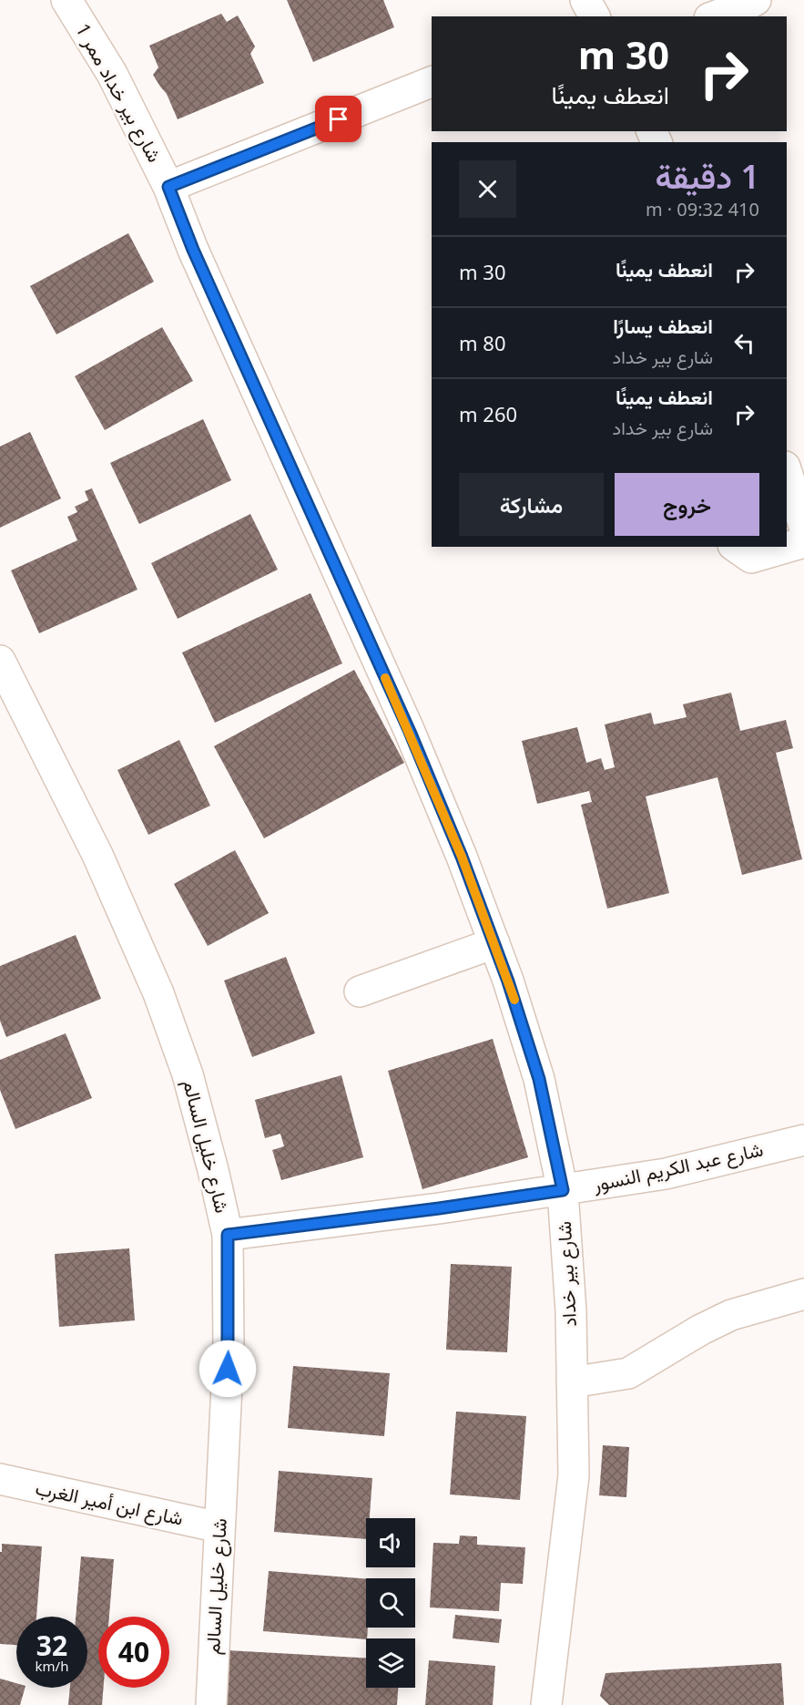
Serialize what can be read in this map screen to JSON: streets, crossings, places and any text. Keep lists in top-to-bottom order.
{
  "streets": {
    "street": [
      "شارع بير خداد ممر 1",
      "شارع خليل السالم",
      "شارع عبد الكريم النسور",
      "شارع بير خداد",
      "شارع ابن أمير الغرب"
    ]
  },
  "crossings": [
    ["شارع بير خداد ممر 1", "شارع بير خداد"],
    ["شارع خليل السالم", "شارع عبد الكريم النسور"],
    ["شارع خليل السالم", "شارع ابن أمير الغرب"],
    ["شارع عبد الكريم النسور", "شارع بير خداد"]
  ],
  "page": {
    "turn": ["30 m", "انعطف يمينًا"],
    "heading": ["1 دقيقة", "410 m · 09:32"],
    "list": [
      {
        "name": "انعطف يمينًا",
        "value": "30 m"
      },
      {
        "name": "انعطف يسارًا",
        "note": "شارع بير خداد",
        "value": "80 m"
      },
      {
        "name": "انعطف يمينًا",
        "note": "شارع بير خداد",
        "value": "260 m"
      }
    ],
    "buttons": ["خروج", "مشاركة"],
    "speed": "32 km/h",
    "limit": "40"
  }
}
